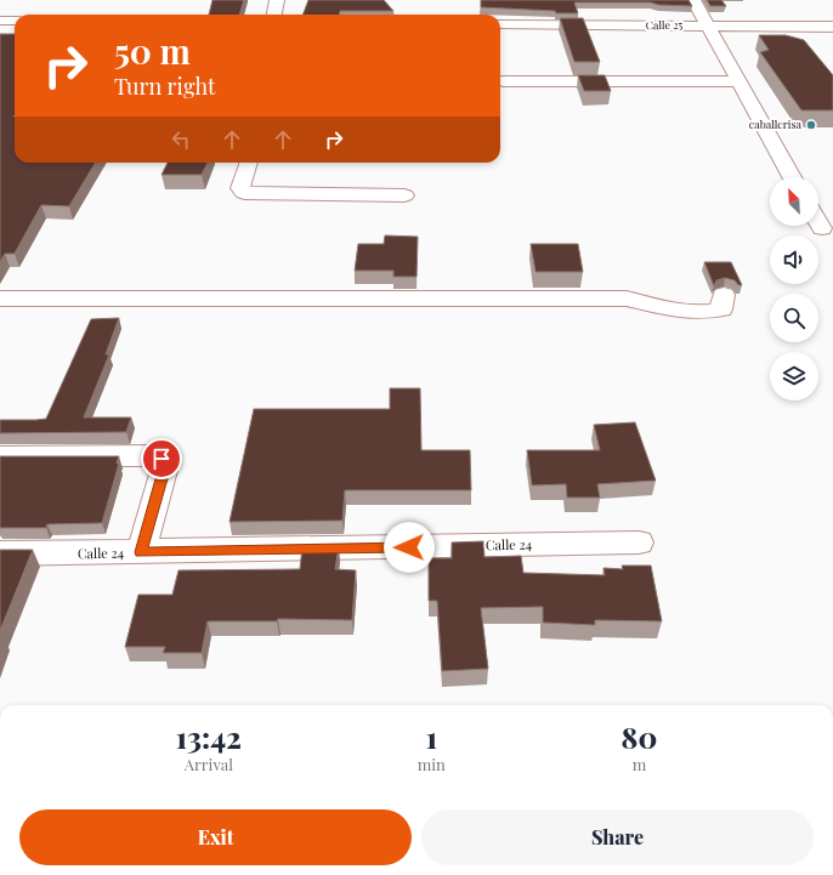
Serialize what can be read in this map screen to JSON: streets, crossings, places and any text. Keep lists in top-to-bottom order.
{
  "streets": {
    "street": ["Calle 25", "Calle 24"]
  },
  "places": ["caballerisa"],
  "north": "top left",
  "page": {
    "turn": ["50 m", "Turn right"],
    "eta": [
      "13:42",
      "Arrival",
      "1",
      "min",
      "80",
      "m"
    ],
    "buttons": ["Exit", "Share"]
  }
}
